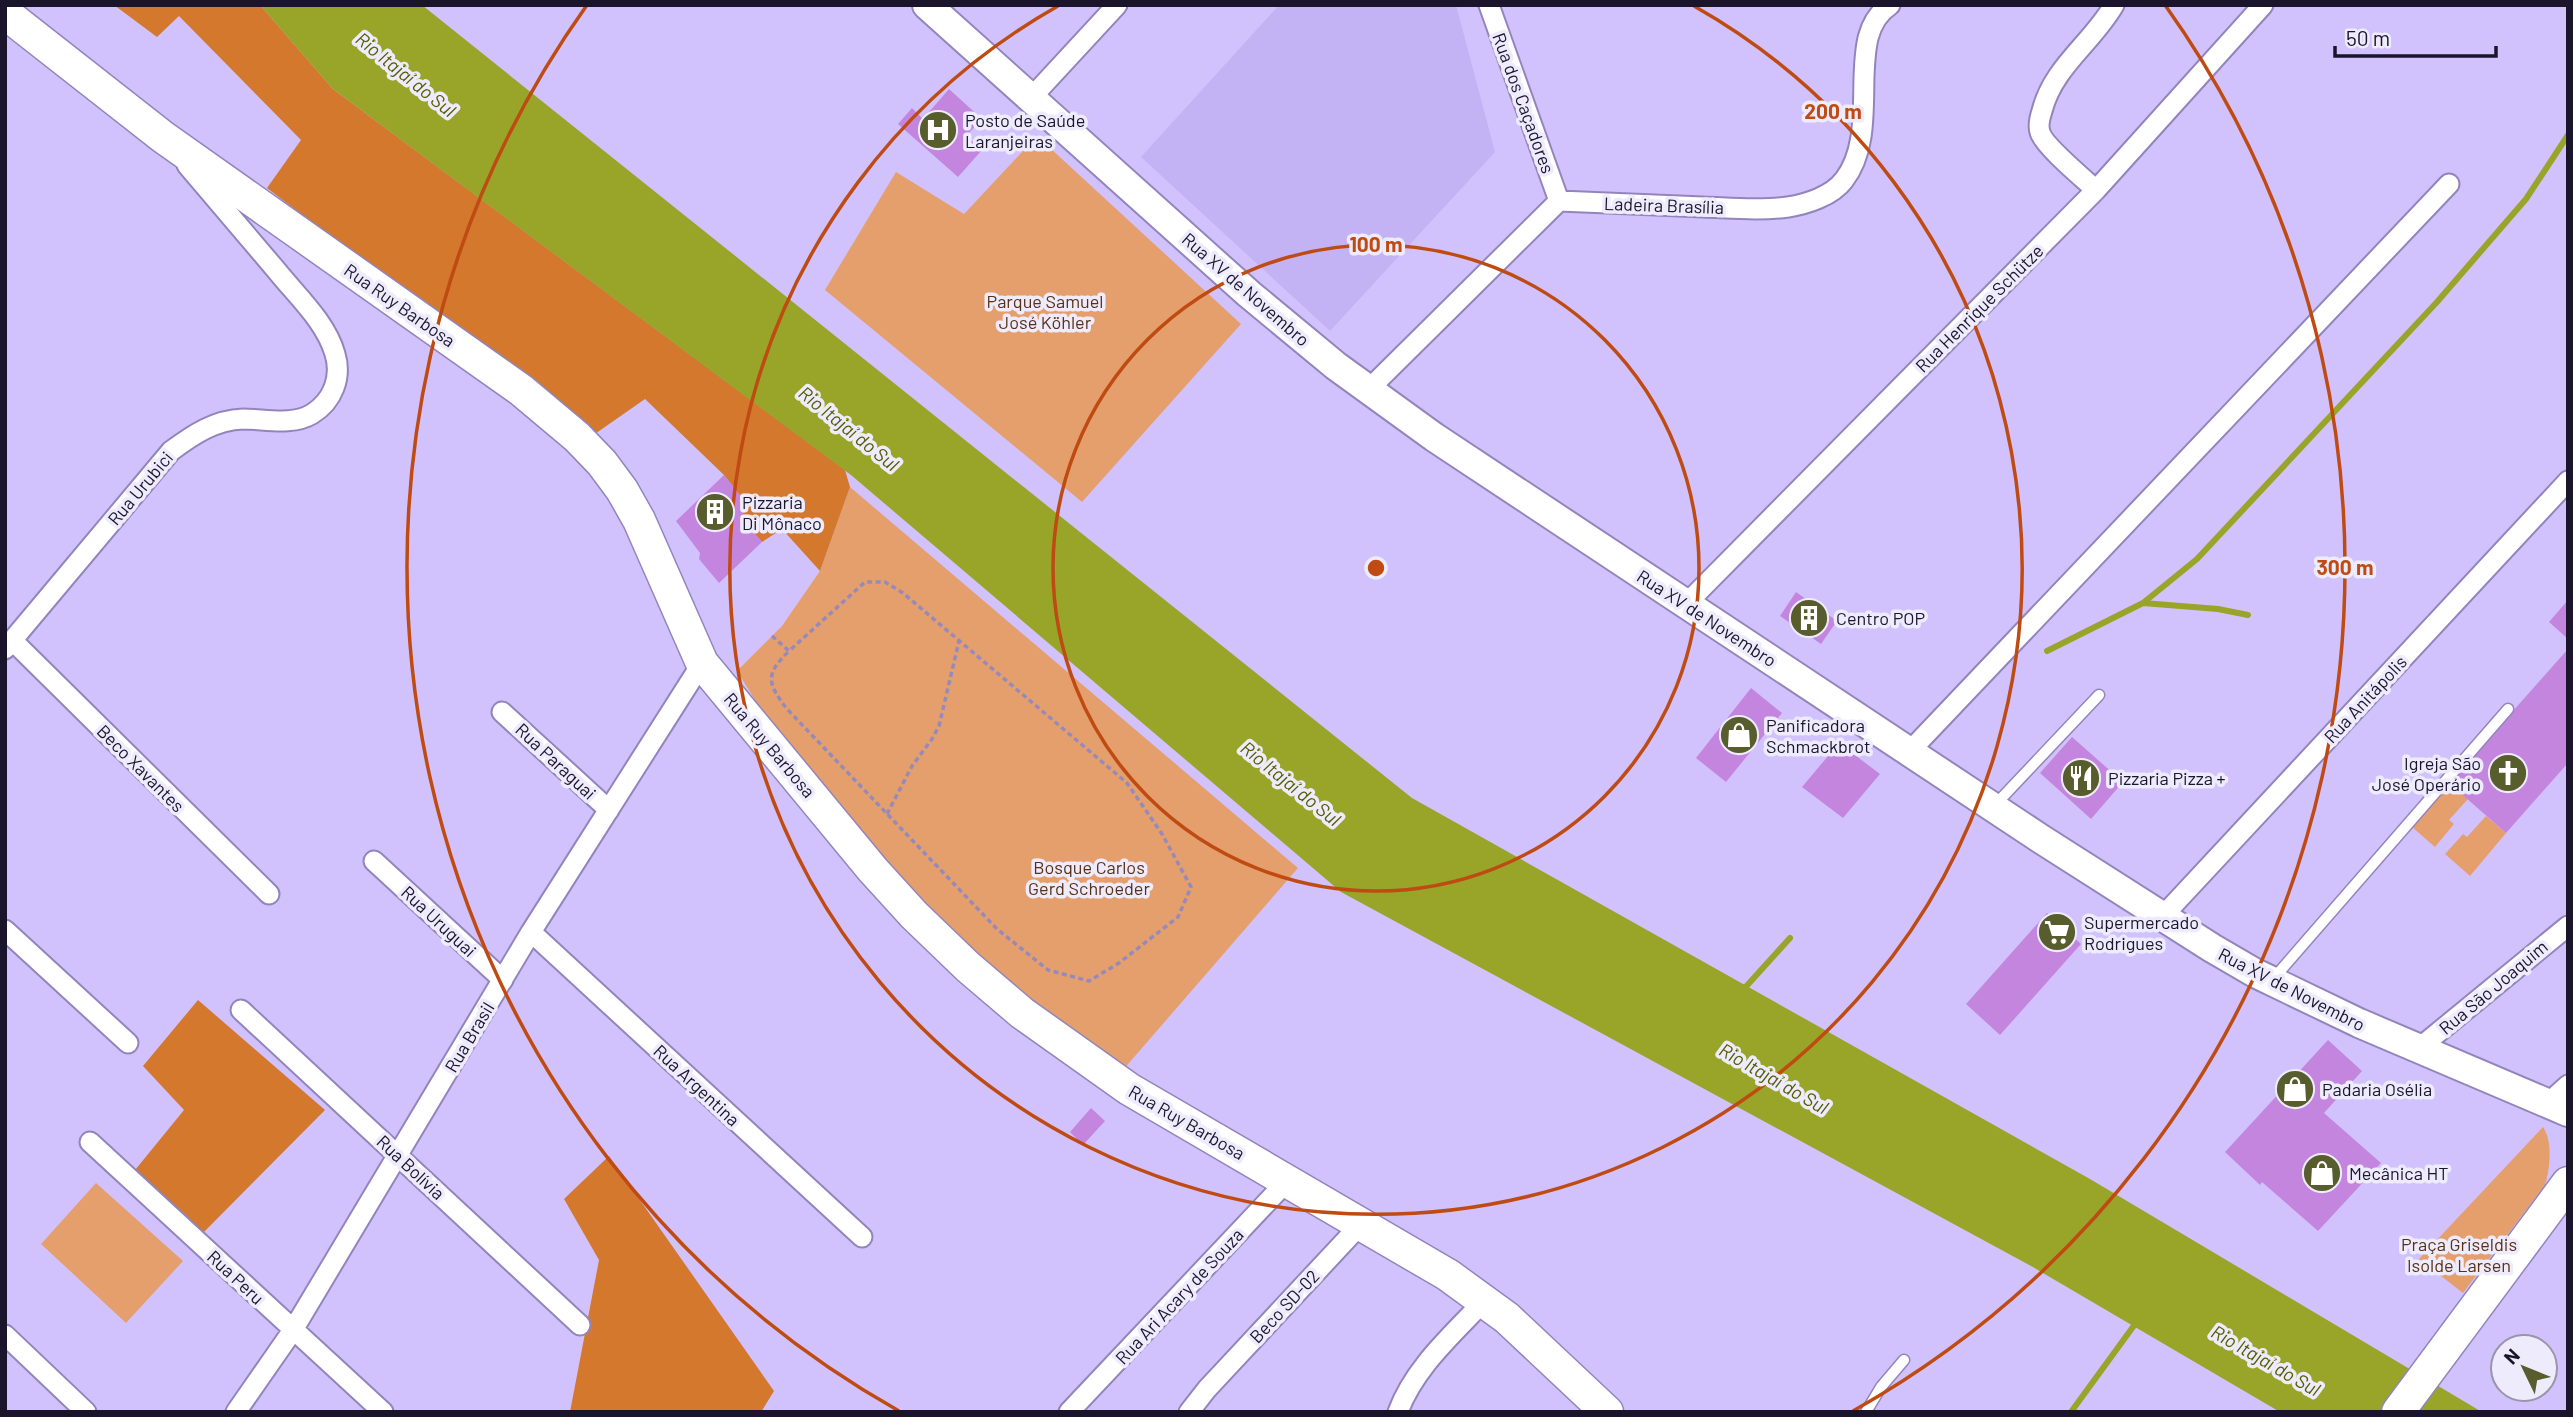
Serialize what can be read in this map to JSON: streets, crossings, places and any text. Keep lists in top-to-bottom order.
{
  "streets": {
    "main road": ["Rua XV de Novembro", "Rua Ruy Barbosa"],
    "street": [
      "Rua dos Caçadores",
      "Ladeira Brasília",
      "Rua Henrique Schütze",
      "Rua Urubici",
      "Rua Anitápolis",
      "Rua Paraguai",
      "Beco Xavantes",
      "Rua Uruguai",
      "Rua São Joaquim",
      "Rua Brasil",
      "Rua Argentina",
      "Rua Bolívia",
      "Rua Peru",
      "Rua Ari Acary de Souza",
      "Beco SD-02"
    ]
  },
  "crossings": [
    ["Rua dos Caçadores", "Ladeira Brasília"],
    ["Rua XV de Novembro", "Rua Henrique Schütze"],
    ["Rua XV de Novembro", "Rua Anitápolis"],
    ["Rua XV de Novembro", "Rua São Joaquim"],
    ["Rua Ruy Barbosa", "Rua Urubici"],
    ["Rua Ruy Barbosa", "Rua Brasil"],
    ["Rua Ruy Barbosa", "Rua Ari Acary de Souza"],
    ["Rua Ruy Barbosa", "Beco SD-02"],
    ["Rua Urubici", "Beco Xavantes"],
    ["Rua Paraguai", "Rua Brasil"],
    ["Rua Uruguai", "Rua Brasil"],
    ["Rua Brasil", "Rua Argentina"],
    ["Rua Brasil", "Rua Bolívia"],
    ["Rua Brasil", "Rua Peru"]
  ],
  "water": ["Rio Itajaí do Sul"],
  "parks": ["Parque Samuel José Köhler", "Bosque Carlos Gerd Schroeder", "Praça Griseldis Isolde Larsen"],
  "places": {
    "hospital": ["Posto de Saúde Laranjeiras"],
    "building": ["Pizzaria Di Mônaco", "Centro POP"],
    "shop": ["Panificadora Schmackbrot", "Padaria Osélia", "Mecânica HT"],
    "church": ["Igreja São José Operário"],
    "restaurant": ["Pizzaria Pizza +"],
    "supermarket": ["Supermercado Rodrigues"]
  },
  "scale_bar": "50 m",
  "north": "top left",
  "rings": ["200 m", "100 m", "300 m"]
}
